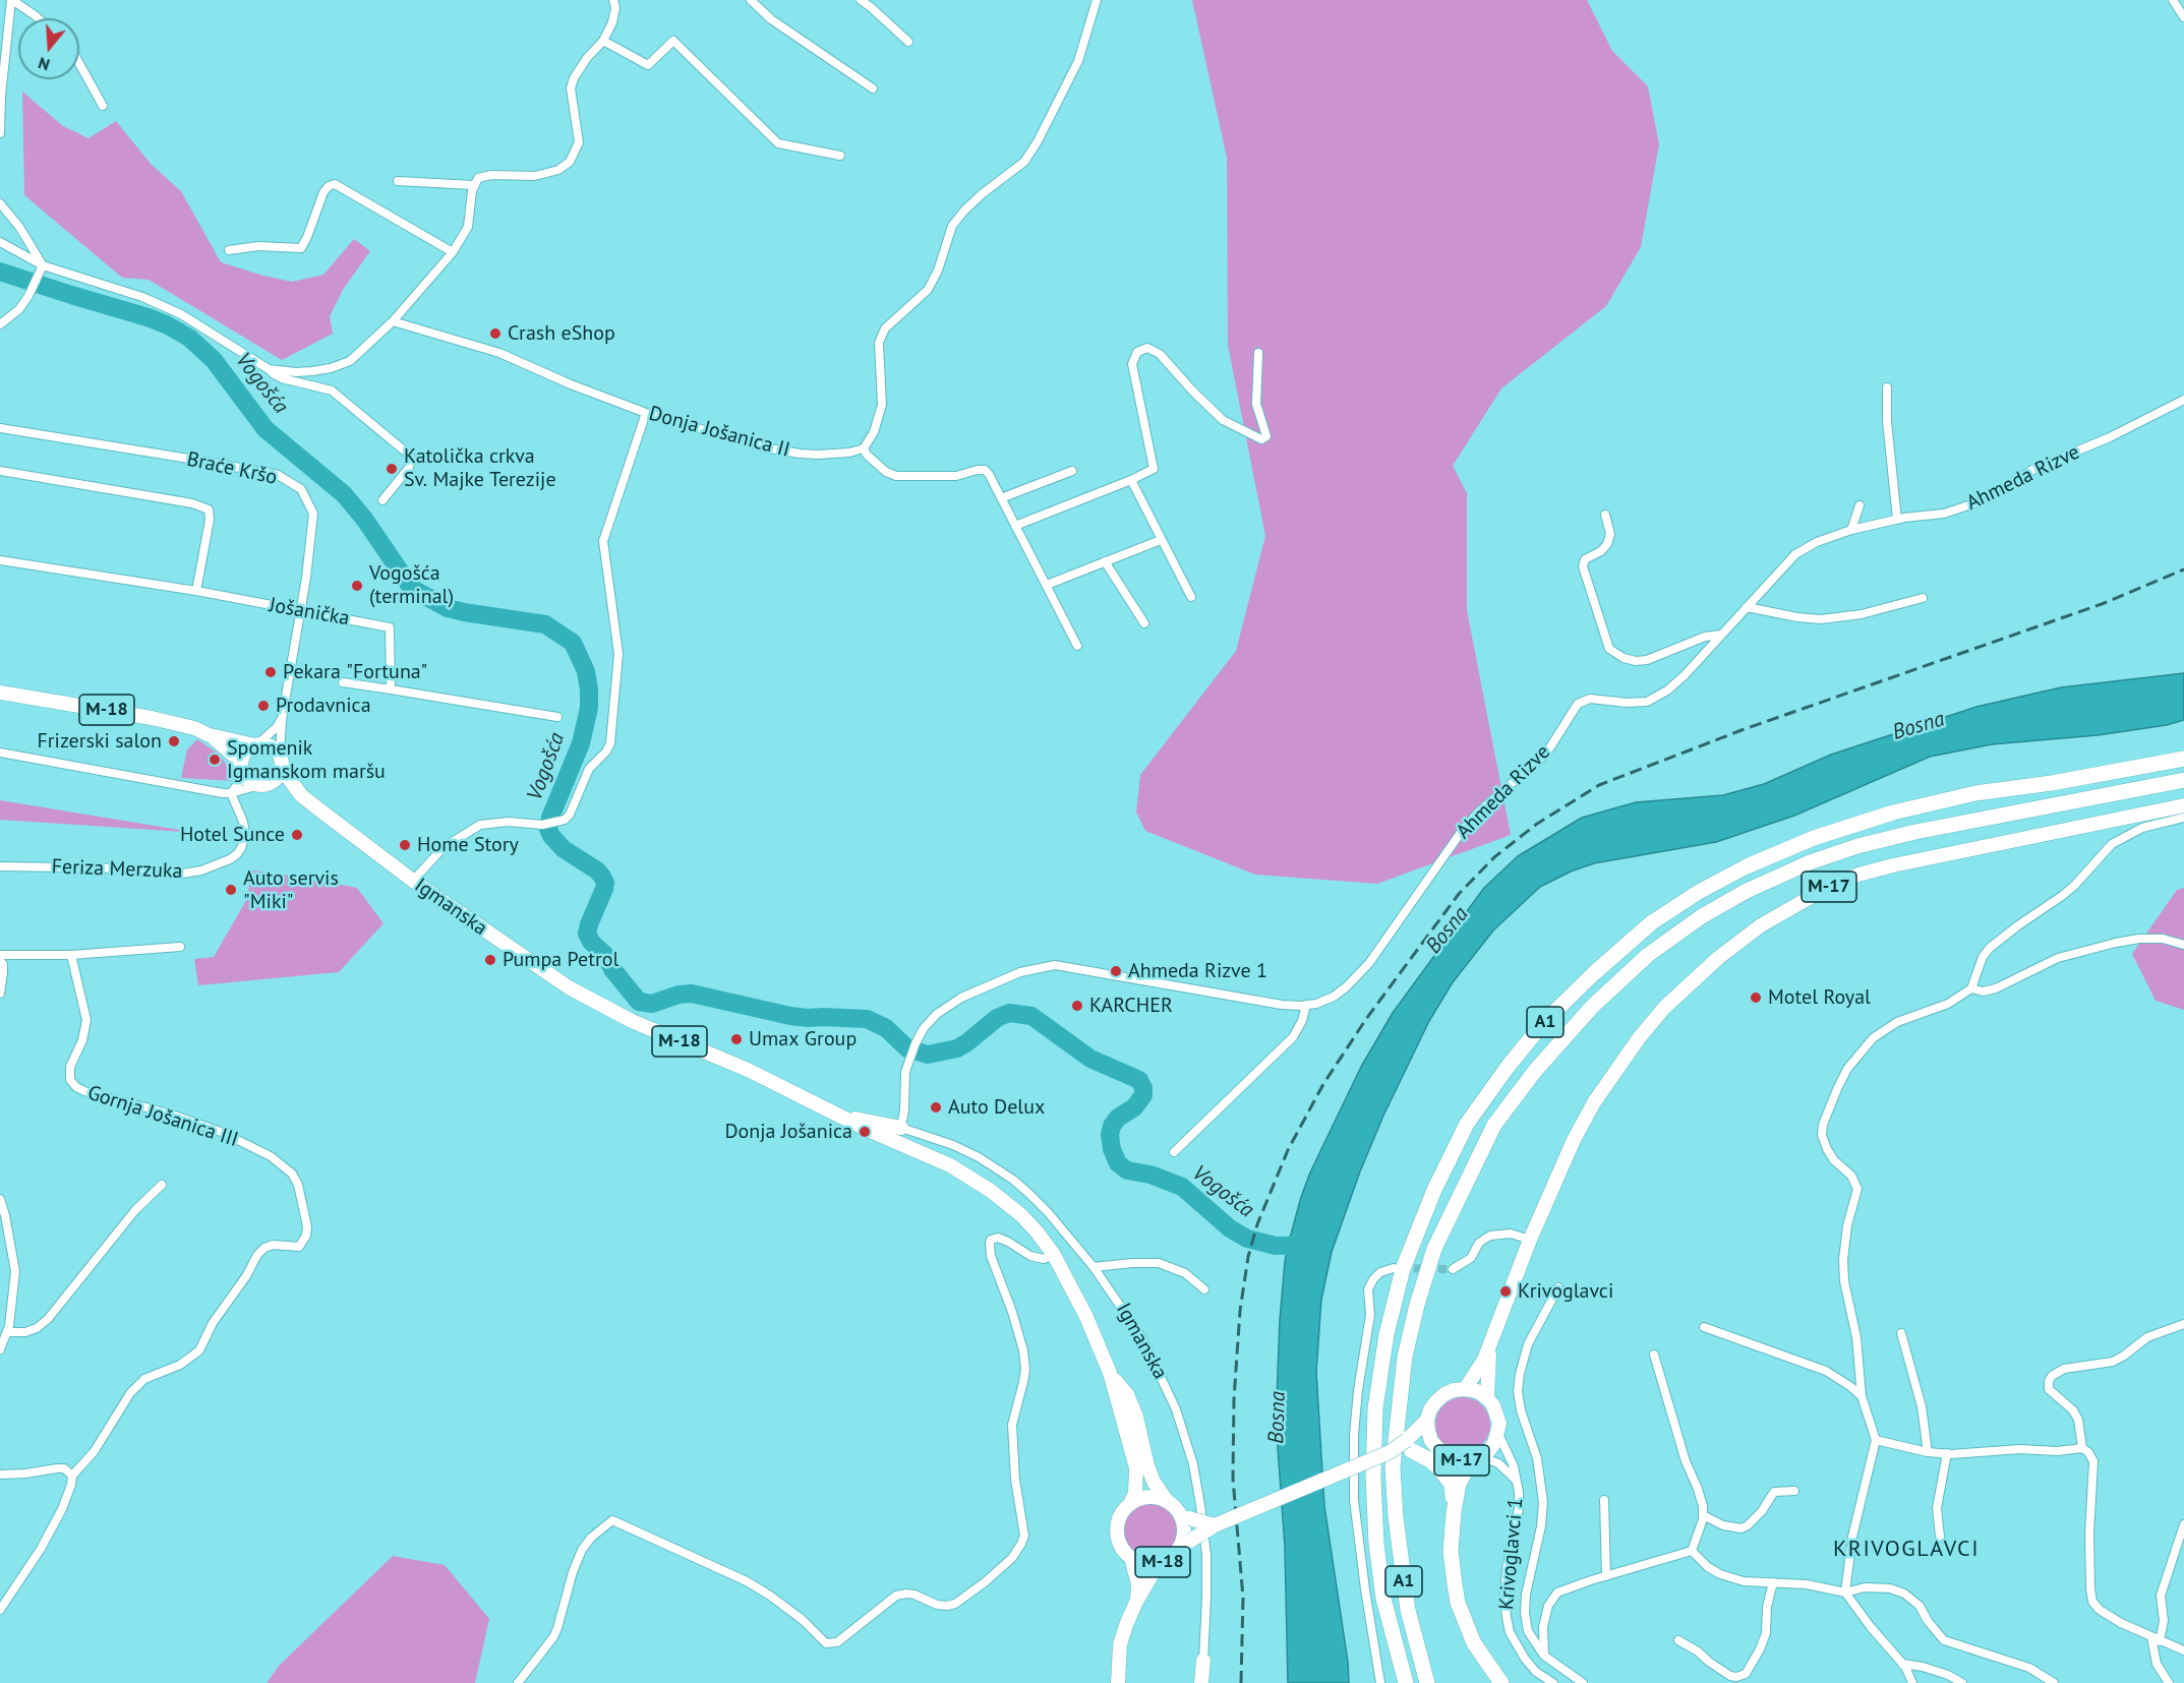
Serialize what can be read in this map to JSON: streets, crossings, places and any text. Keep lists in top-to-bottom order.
{
  "streets": {
    "highway": ["A1"],
    "main road": ["M-18", "M-17", "Igmanska"],
    "street": [
      "Donja Jošanica II",
      "Braće Kršo",
      "Ahmeda Rizve",
      "Jošanička",
      "Feriza Merzuka",
      "Gornja Jošanica III",
      "Krivoglavci 1"
    ]
  },
  "crossings": [
    ["Braće Kršo", "Jošanička"],
    ["Braće Kršo", "M-18"],
    ["Braće Kršo", "Igmanska"],
    ["Ahmeda Rizve", "M-18"],
    ["Ahmeda Rizve", "Igmanska"],
    ["M-18", "M-17"],
    ["M-18", "Igmanska"],
    ["M-17", "Krivoglavci 1"]
  ],
  "districts": ["KRIVOGLAVCI"],
  "water": ["Vogošća", "Bosna"],
  "places": [
    "Crash eShop",
    "Katolička crkva Sv. Majke Terezije",
    "Vogošća (terminal)",
    "Pekara \"Fortuna\"",
    "Prodavnica",
    "Frizerski salon",
    "Spomenik Igmanskom maršu",
    "Hotel Sunce",
    "Home Story",
    "Auto servis \"Miki\"",
    "Pumpa Petrol",
    "Ahmeda Rizve 1",
    "Motel Royal",
    "KARCHER",
    "Umax Group",
    "Auto Delux",
    "Donja Jošanica",
    "Krivoglavci"
  ],
  "north": "bottom"
}
